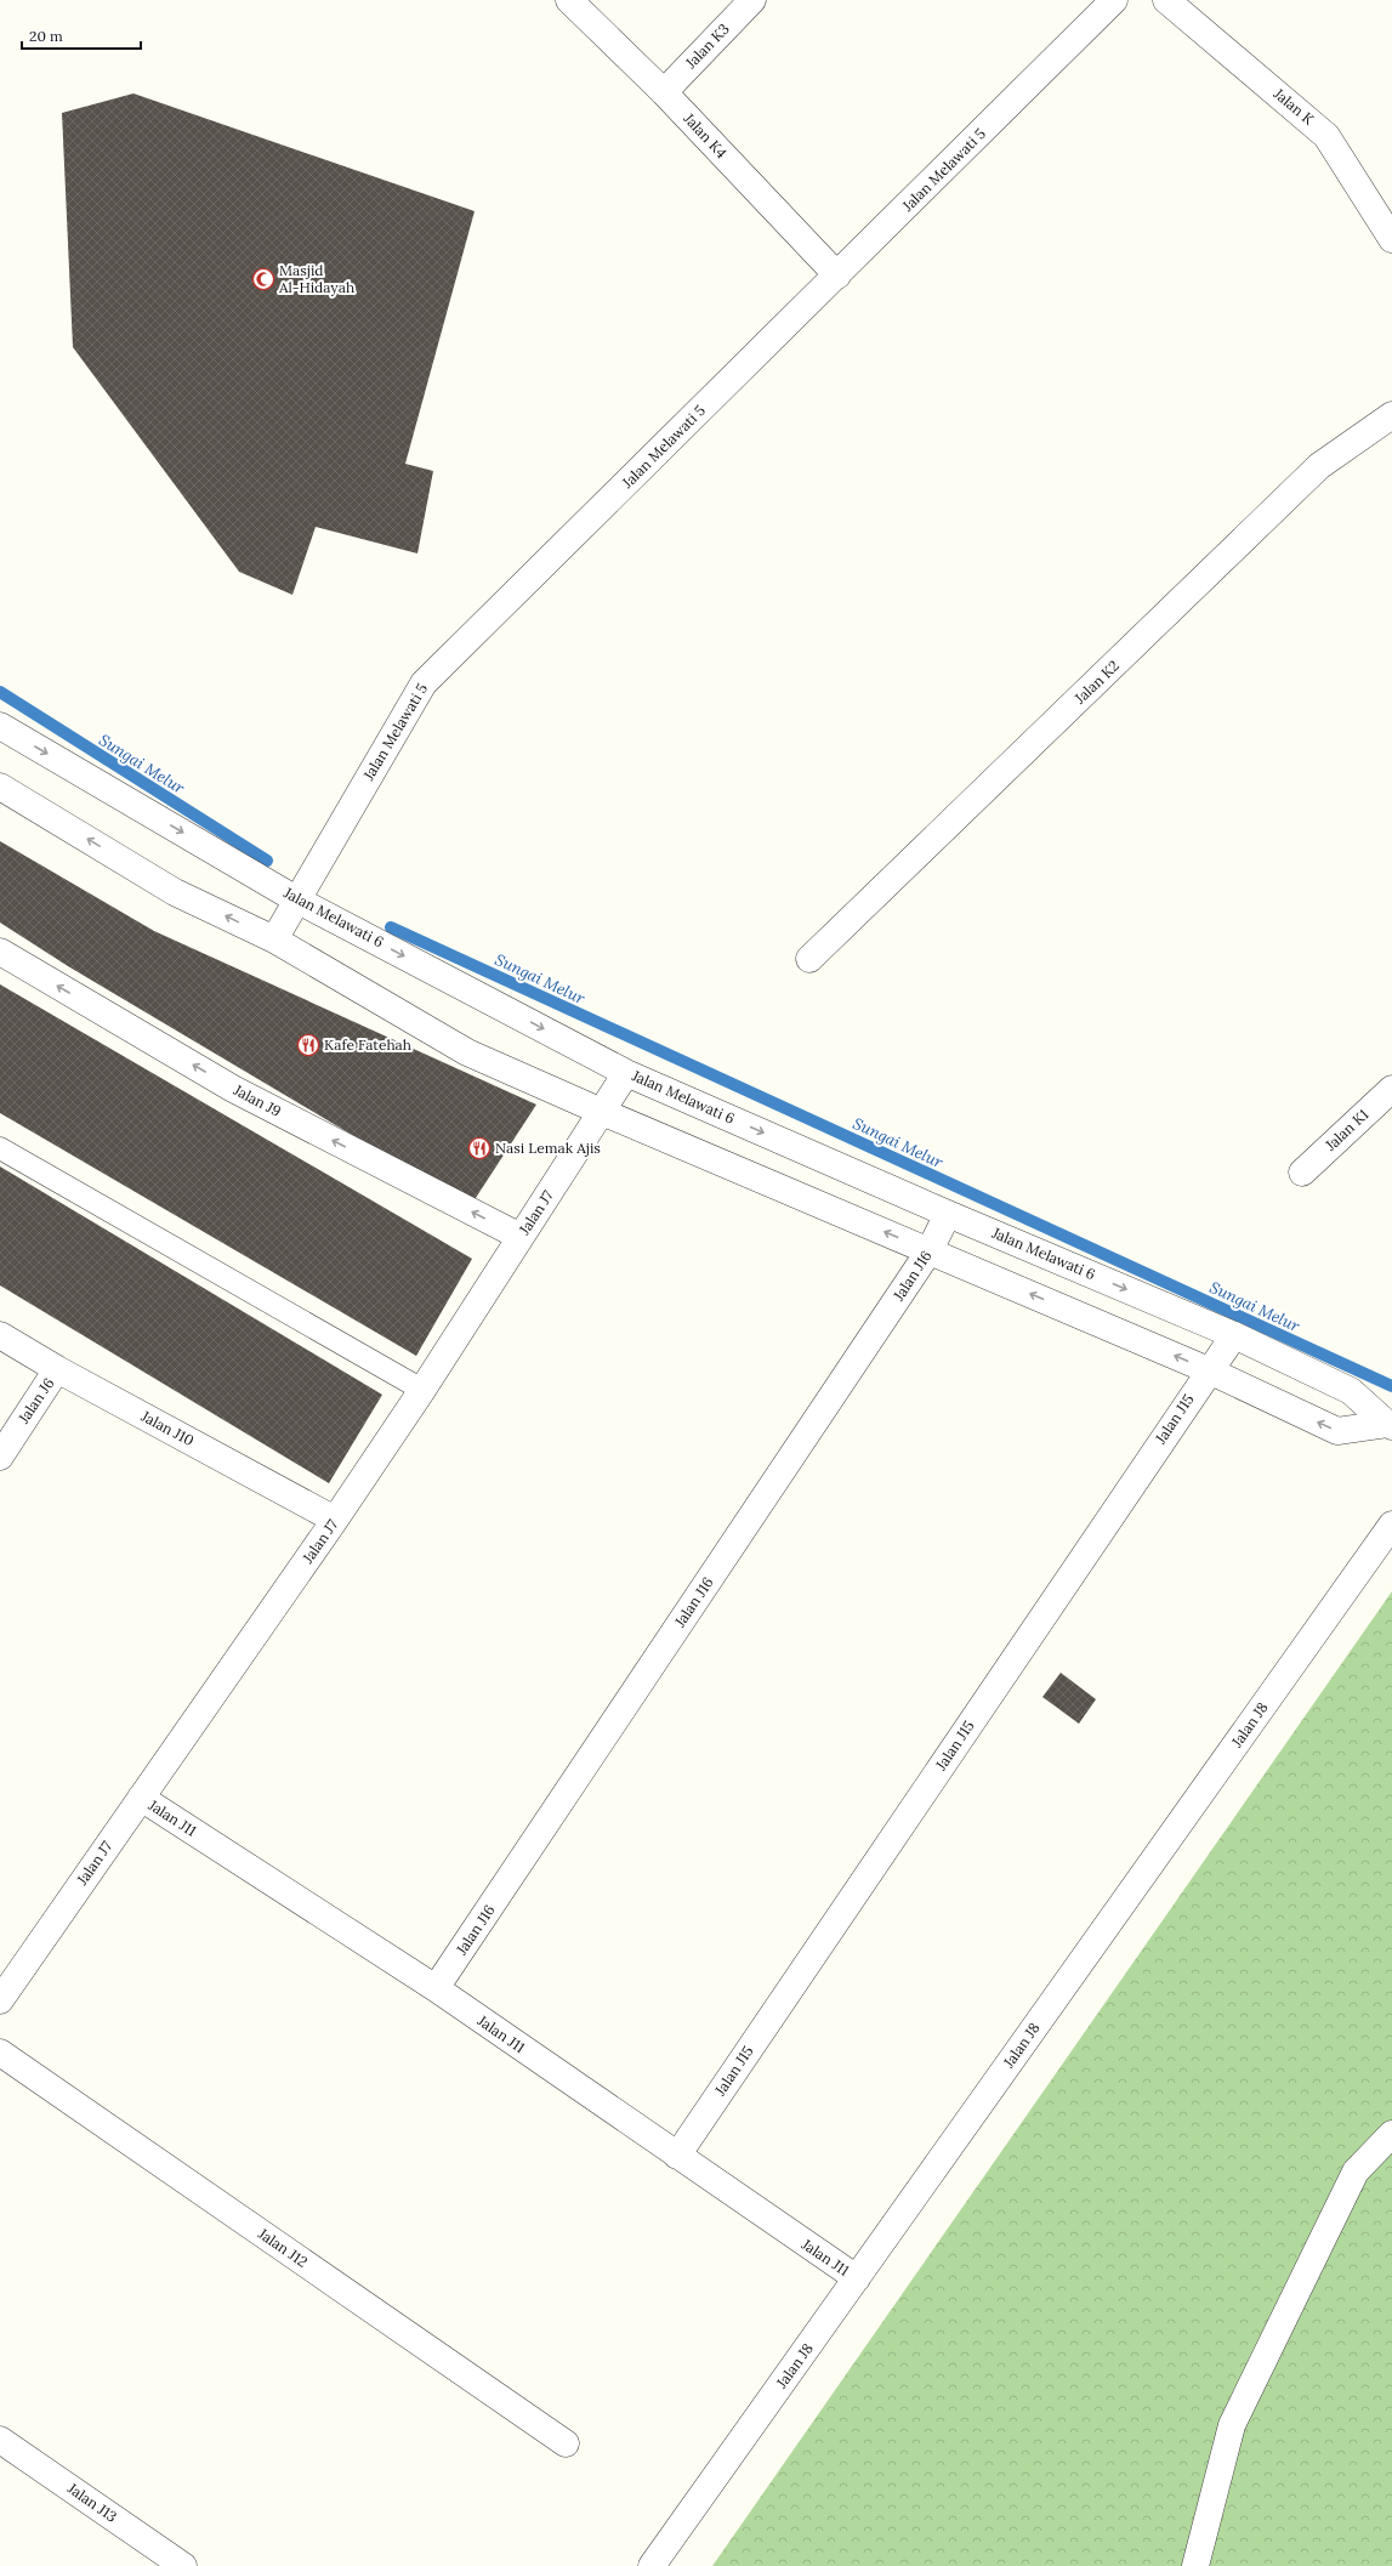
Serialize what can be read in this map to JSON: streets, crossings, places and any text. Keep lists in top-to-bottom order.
{
  "streets": {
    "street": [
      "Jalan K3",
      "Jalan K",
      "Jalan K4",
      "Jalan Melawati 5",
      "Jalan K2",
      "Jalan Melawati 6",
      "Jalan J9",
      "Jalan K1",
      "Jalan J7",
      "Jalan J16",
      "Jalan J6",
      "Jalan J15",
      "Jalan J10",
      "Jalan J8",
      "Jalan J11",
      "Jalan J12",
      "Jalan J13"
    ]
  },
  "crossings": [
    ["Jalan K3", "Jalan K4"],
    ["Jalan K4", "Jalan Melawati 5"],
    ["Jalan Melawati 5", "Jalan Melawati 6"],
    ["Jalan Melawati 6", "Jalan J7"],
    ["Jalan Melawati 6", "Jalan J16"],
    ["Jalan Melawati 6", "Jalan J15"],
    ["Jalan J9", "Jalan J7"],
    ["Jalan J7", "Jalan J10"],
    ["Jalan J7", "Jalan J11"],
    ["Jalan J16", "Jalan J11"],
    ["Jalan J6", "Jalan J10"],
    ["Jalan J15", "Jalan J11"],
    ["Jalan J8", "Jalan J11"]
  ],
  "one_way": ["Jalan J9"],
  "water": ["Sungai Melur"],
  "places": {
    "mosque": ["Masjid Al-Hidayah"],
    "restaurant": ["Kafe Fatehah", "Nasi Lemak Ajis"]
  },
  "scale_bar": "20 m"
}
